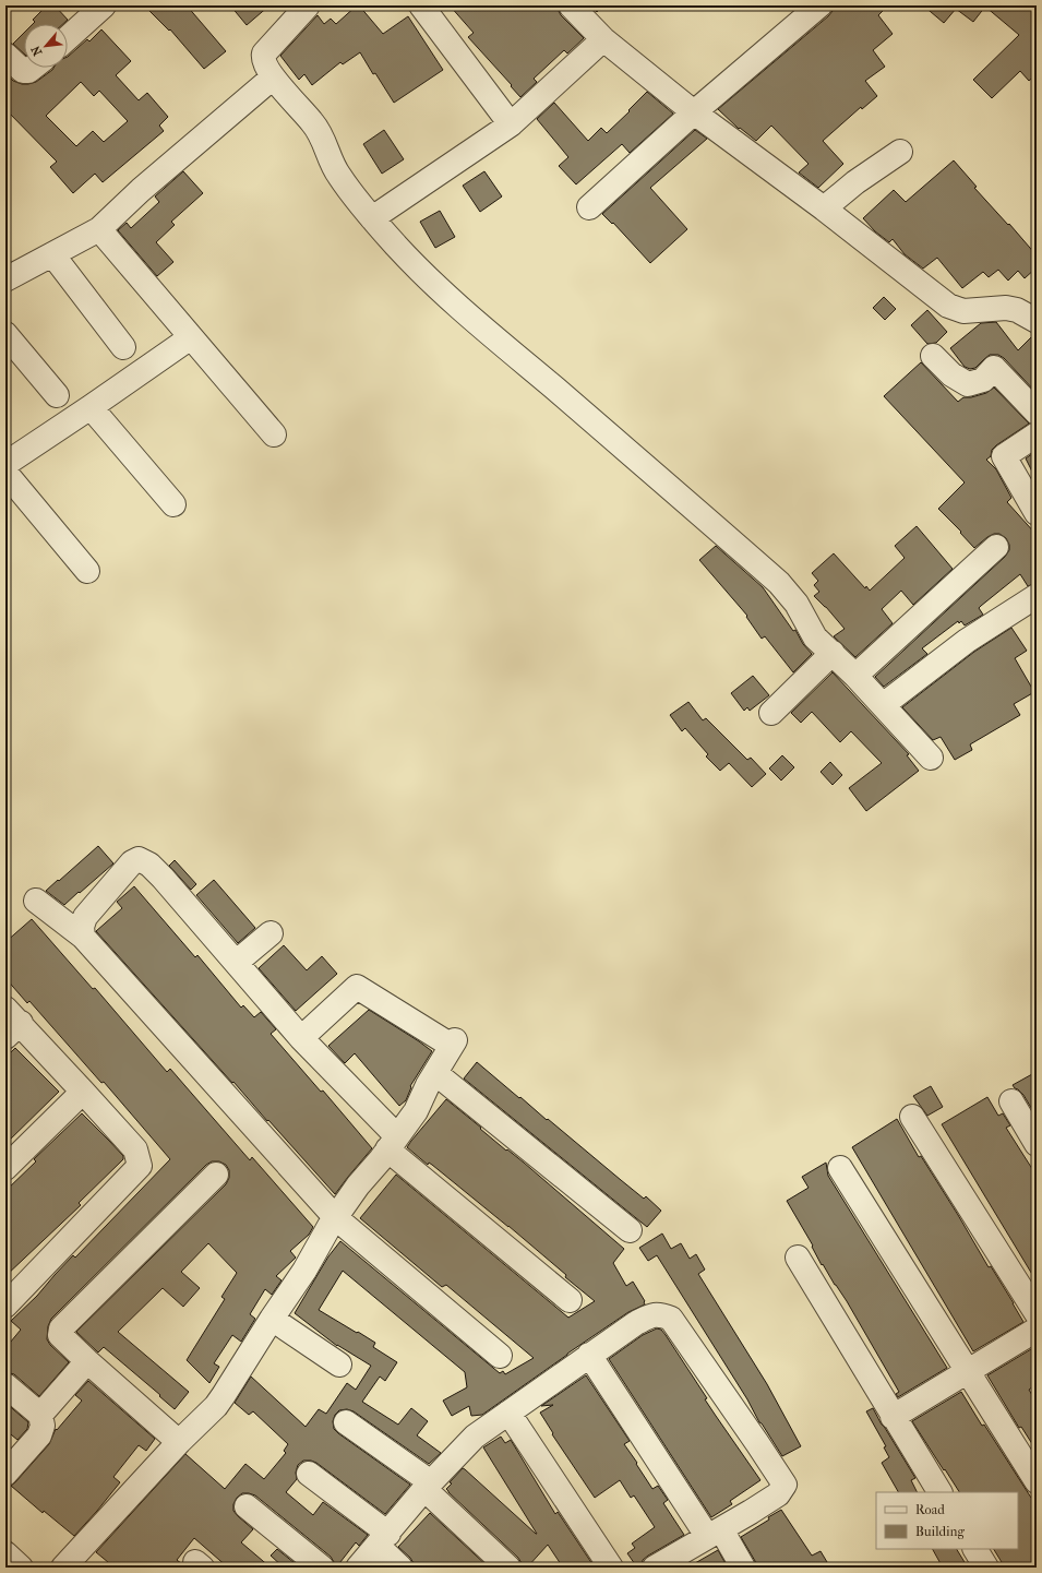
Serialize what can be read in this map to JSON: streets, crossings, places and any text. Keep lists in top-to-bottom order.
{
  "legend": ["Road", "Building"],
  "north": "bottom left"
}
